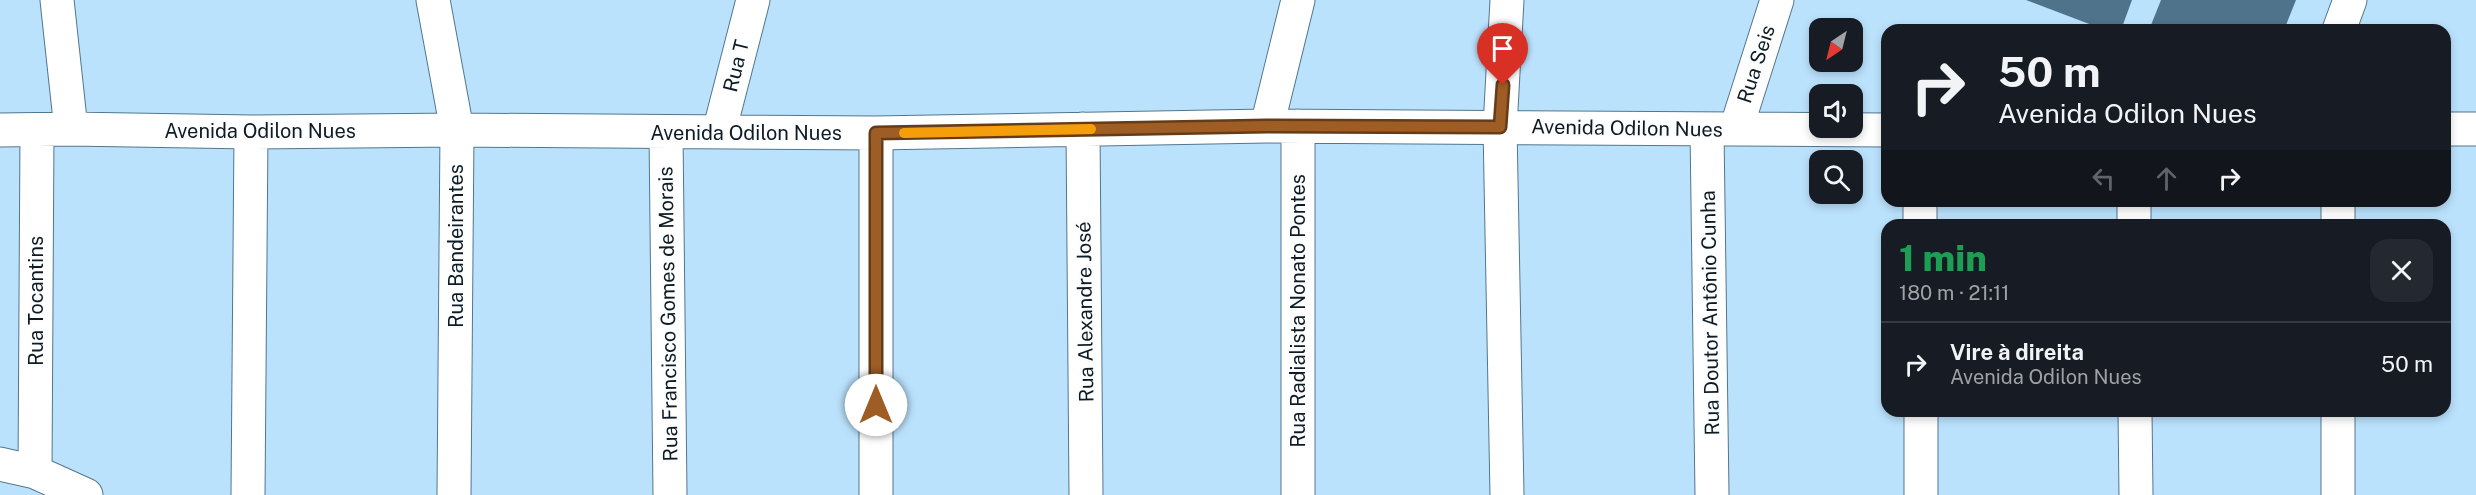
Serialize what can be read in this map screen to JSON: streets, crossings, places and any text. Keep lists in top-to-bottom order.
{
  "streets": {
    "street": [
      "Rua Seis",
      "Rua T",
      "Avenida Odilon Nues",
      "Rua Bandeirantes",
      "Rua Tocantins",
      "Rua Radialista Nonato Pontes",
      "Rua Alexandre José",
      "Rua Doutor Antônio Cunha",
      "Rua Francisco Gomes de Morais"
    ]
  },
  "crossings": [
    ["Rua Seis", "Avenida Odilon Nues"],
    ["Rua Seis", "Rua Doutor Antônio Cunha"],
    ["Rua T", "Avenida Odilon Nues"],
    ["Avenida Odilon Nues", "Rua Bandeirantes"],
    ["Avenida Odilon Nues", "Rua Tocantins"],
    ["Avenida Odilon Nues", "Rua Radialista Nonato Pontes"],
    ["Avenida Odilon Nues", "Rua Alexandre José"],
    ["Avenida Odilon Nues", "Rua Doutor Antônio Cunha"],
    ["Avenida Odilon Nues", "Rua Francisco Gomes de Morais"]
  ],
  "north": "bottom left",
  "page": {
    "turn": ["50 m", "Avenida Odilon Nues"],
    "heading": ["1 min", "180 m · 21:11"],
    "list": [
      {
        "name": "Vire à direita",
        "note": "Avenida Odilon Nues",
        "value": "50 m"
      }
    ]
  }
}
